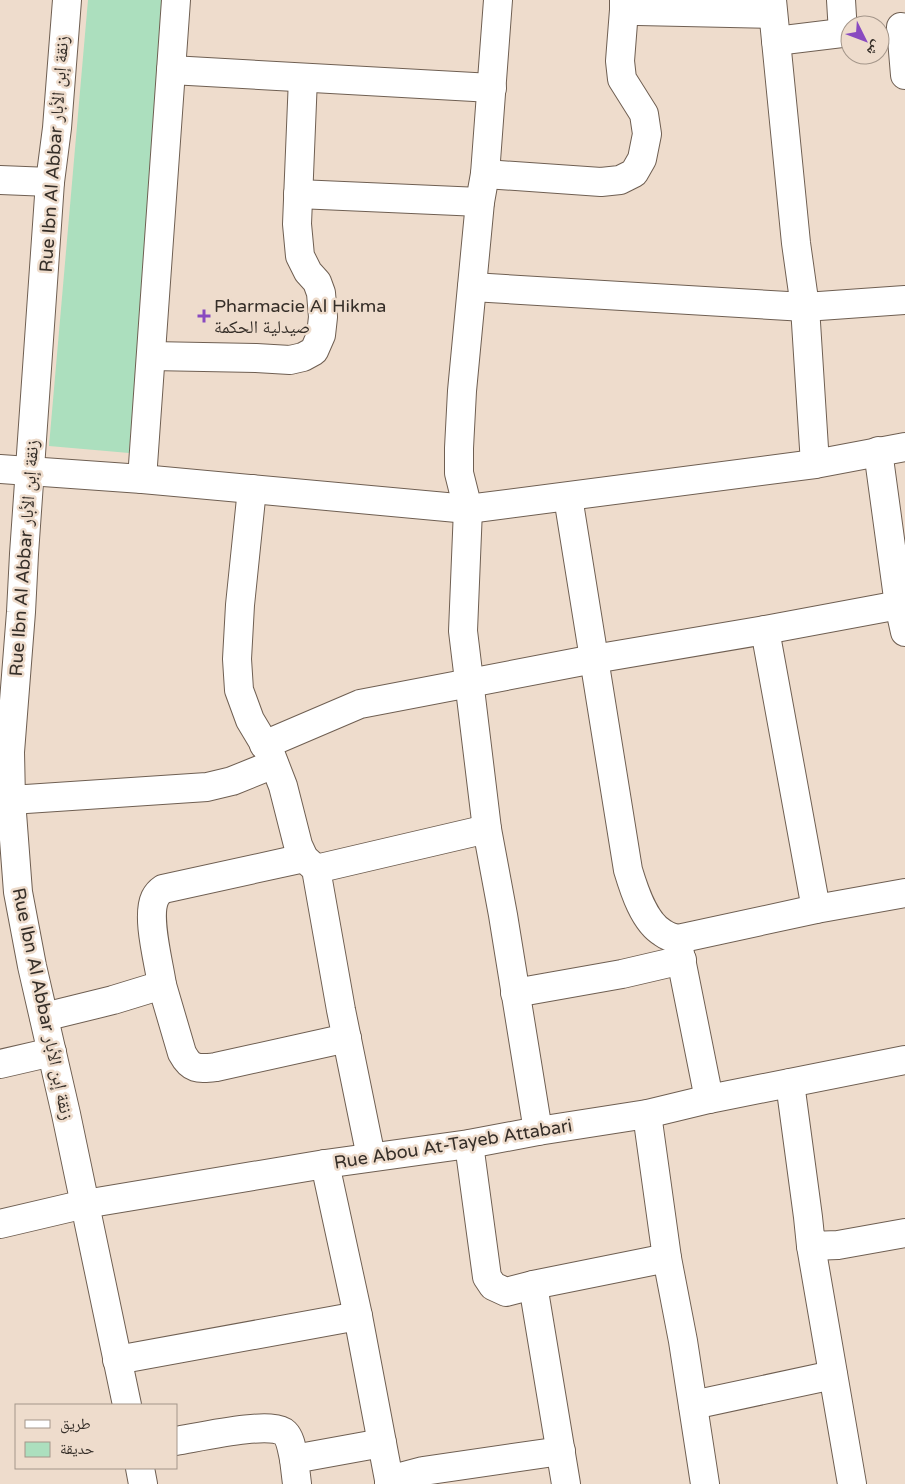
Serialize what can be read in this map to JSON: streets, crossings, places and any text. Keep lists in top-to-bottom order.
{
  "streets": {
    "street": ["Rue Ibn Al Abbar زنقة إبن الأبار", "Rue Abou At-Tayeb Attabari"]
  },
  "crossings": [
    ["Rue Ibn Al Abbar زنقة إبن الأبار", "Rue Abou At-Tayeb Attabari"]
  ],
  "places": {
    "health": ["Pharmacie Al Hikma صيدلية الحكمة"]
  },
  "legend": ["طريق", "حديقة"],
  "north": "bottom right"
}
